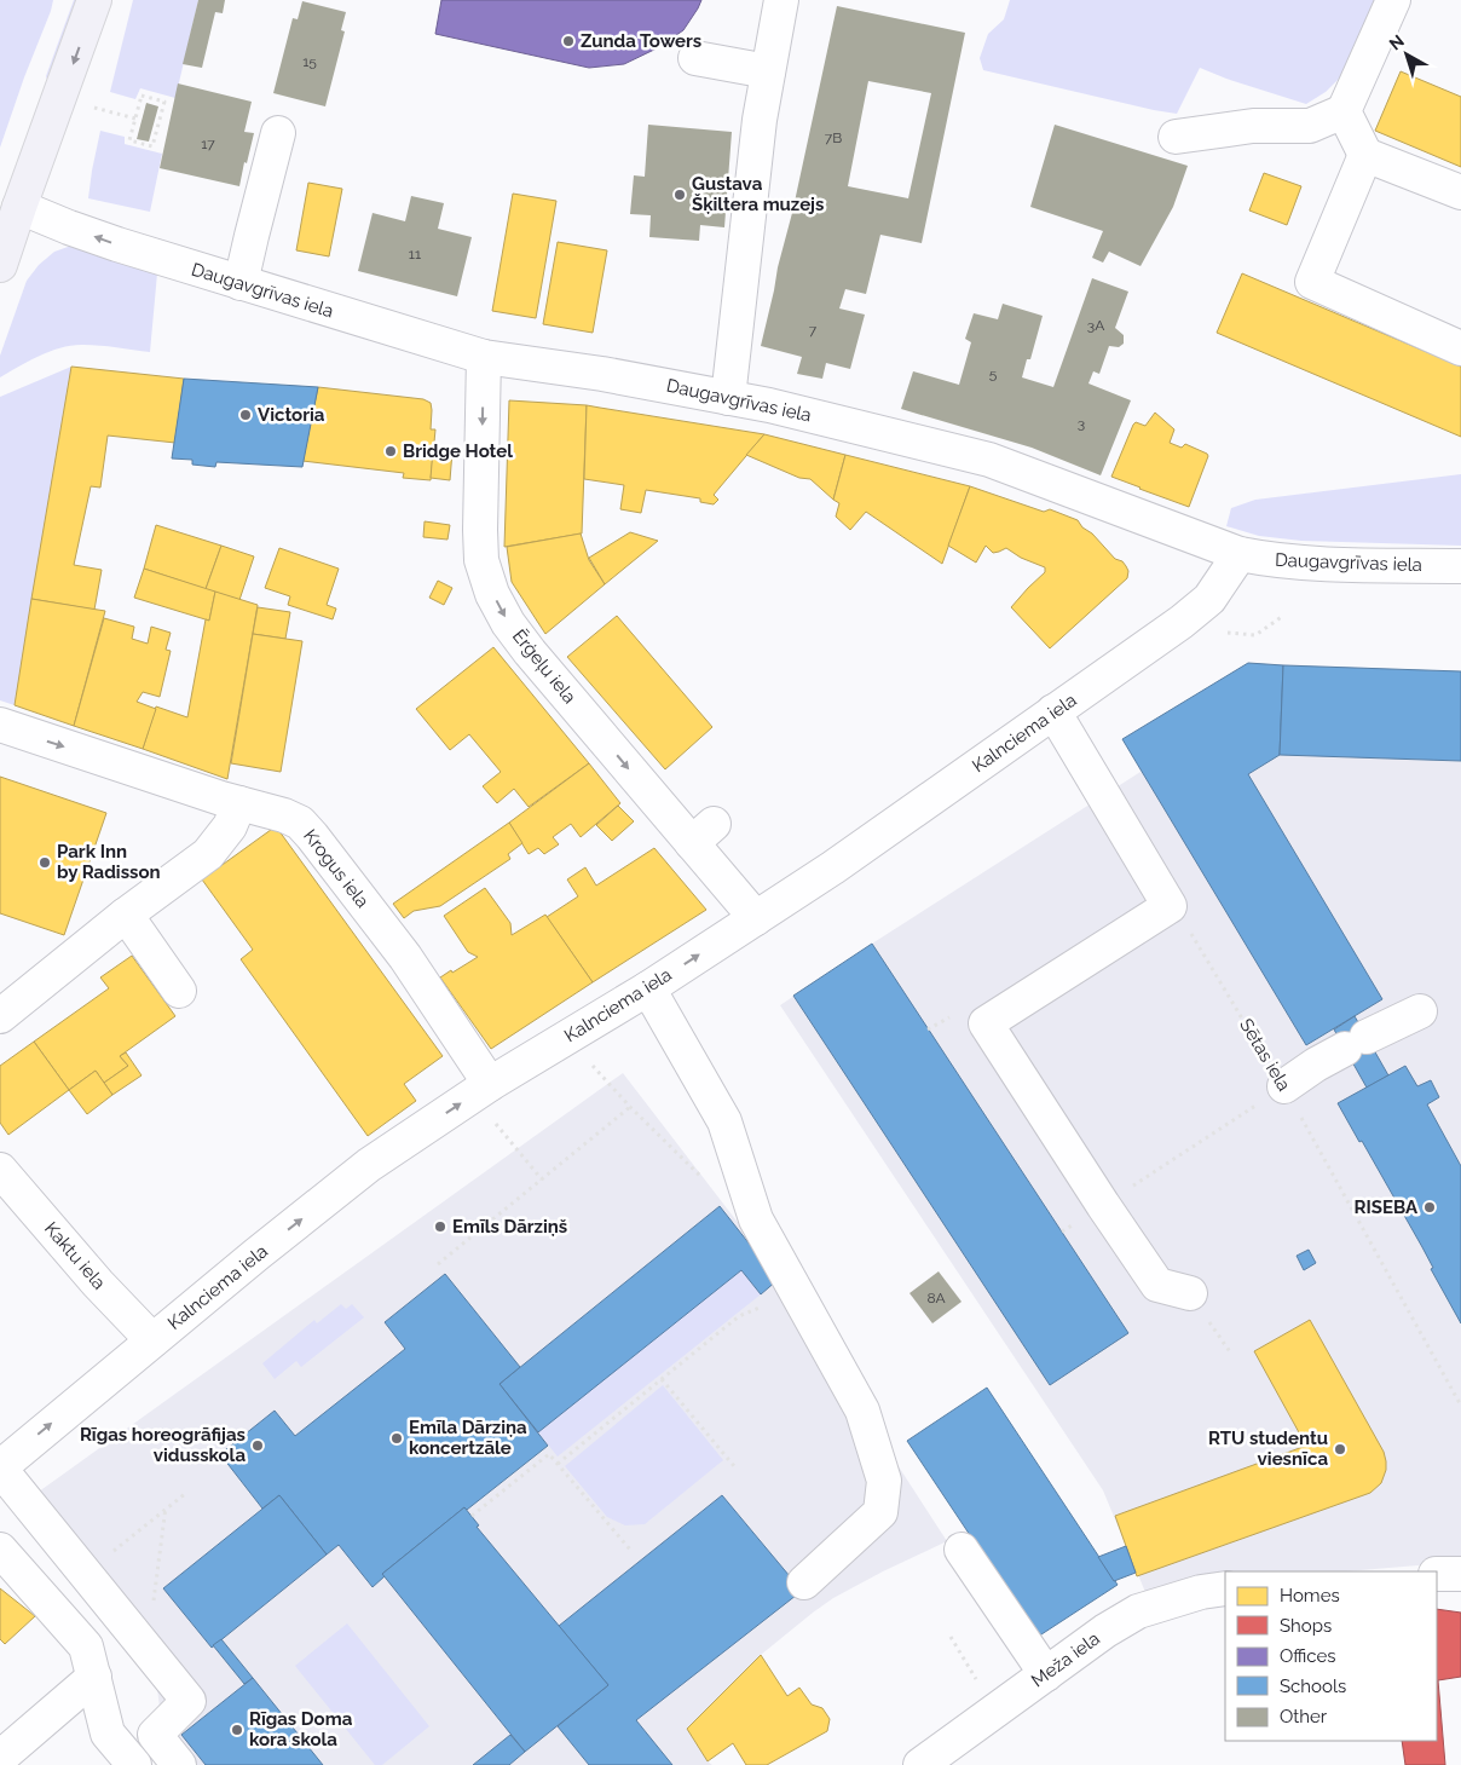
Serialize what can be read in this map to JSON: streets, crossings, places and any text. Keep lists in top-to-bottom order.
{
  "streets": {
    "street": [
      "Daugavgrīvas iela",
      "Ērģeļu iela",
      "Kalnciema iela",
      "Krogus iela",
      "Kaktu iela",
      "Meža iela"
    ],
    "path": ["Sētas iela"]
  },
  "crossings": [
    ["Daugavgrīvas iela", "Ērģeļu iela"],
    ["Daugavgrīvas iela", "Kalnciema iela"],
    ["Ērģeļu iela", "Kalnciema iela"],
    ["Kalnciema iela", "Krogus iela"],
    ["Kalnciema iela", "Kaktu iela"]
  ],
  "one_way": ["Ērģeļu iela", "Kalnciema iela", "Krogus iela"],
  "places": [
    "Zunda Towers",
    "Gustava Šķiltera muzejs",
    "Victoria",
    "Bridge Hotel",
    "Park Inn by Radisson",
    "RISEBA",
    "Emīls Dārziņš",
    "Emīla Dārziņa koncertzāle",
    "Rīgas horeogrāfijas vidusskola",
    "RTU studentu viesnīca",
    "Rīgas Doma kora skola"
  ],
  "house_numbers": [
    "15",
    "7B",
    "17",
    "11",
    "3A",
    "7",
    "5",
    "3",
    "8A"
  ],
  "legend": [
    "Homes",
    "Shops",
    "Offices",
    "Schools",
    "Other"
  ],
  "north": "top left"
}
